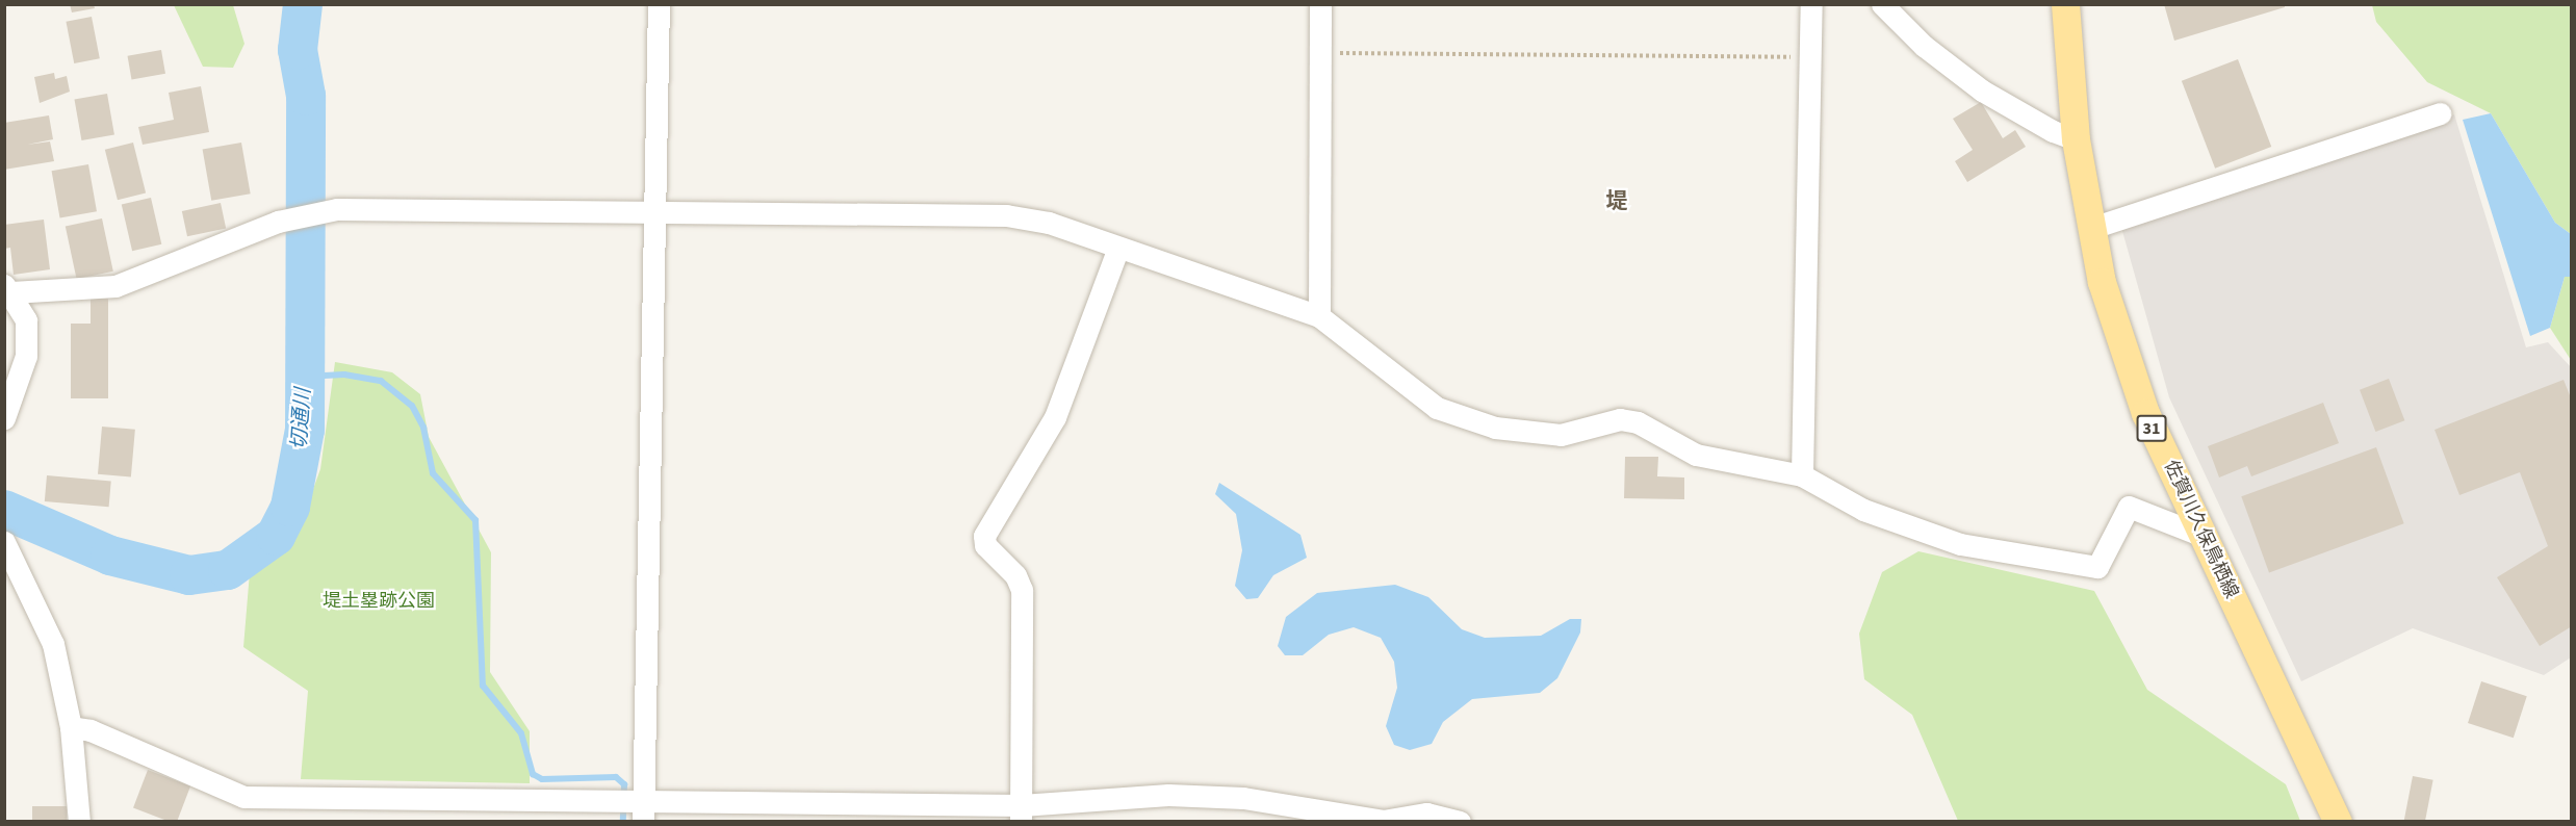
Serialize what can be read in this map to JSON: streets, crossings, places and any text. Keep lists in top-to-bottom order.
{
  "streets": {
    "main road": ["31", "佐賀川久保鳥栖線"]
  },
  "districts": ["堤"],
  "water": ["切通川"],
  "parks": ["堤土塁跡公園"]
}
